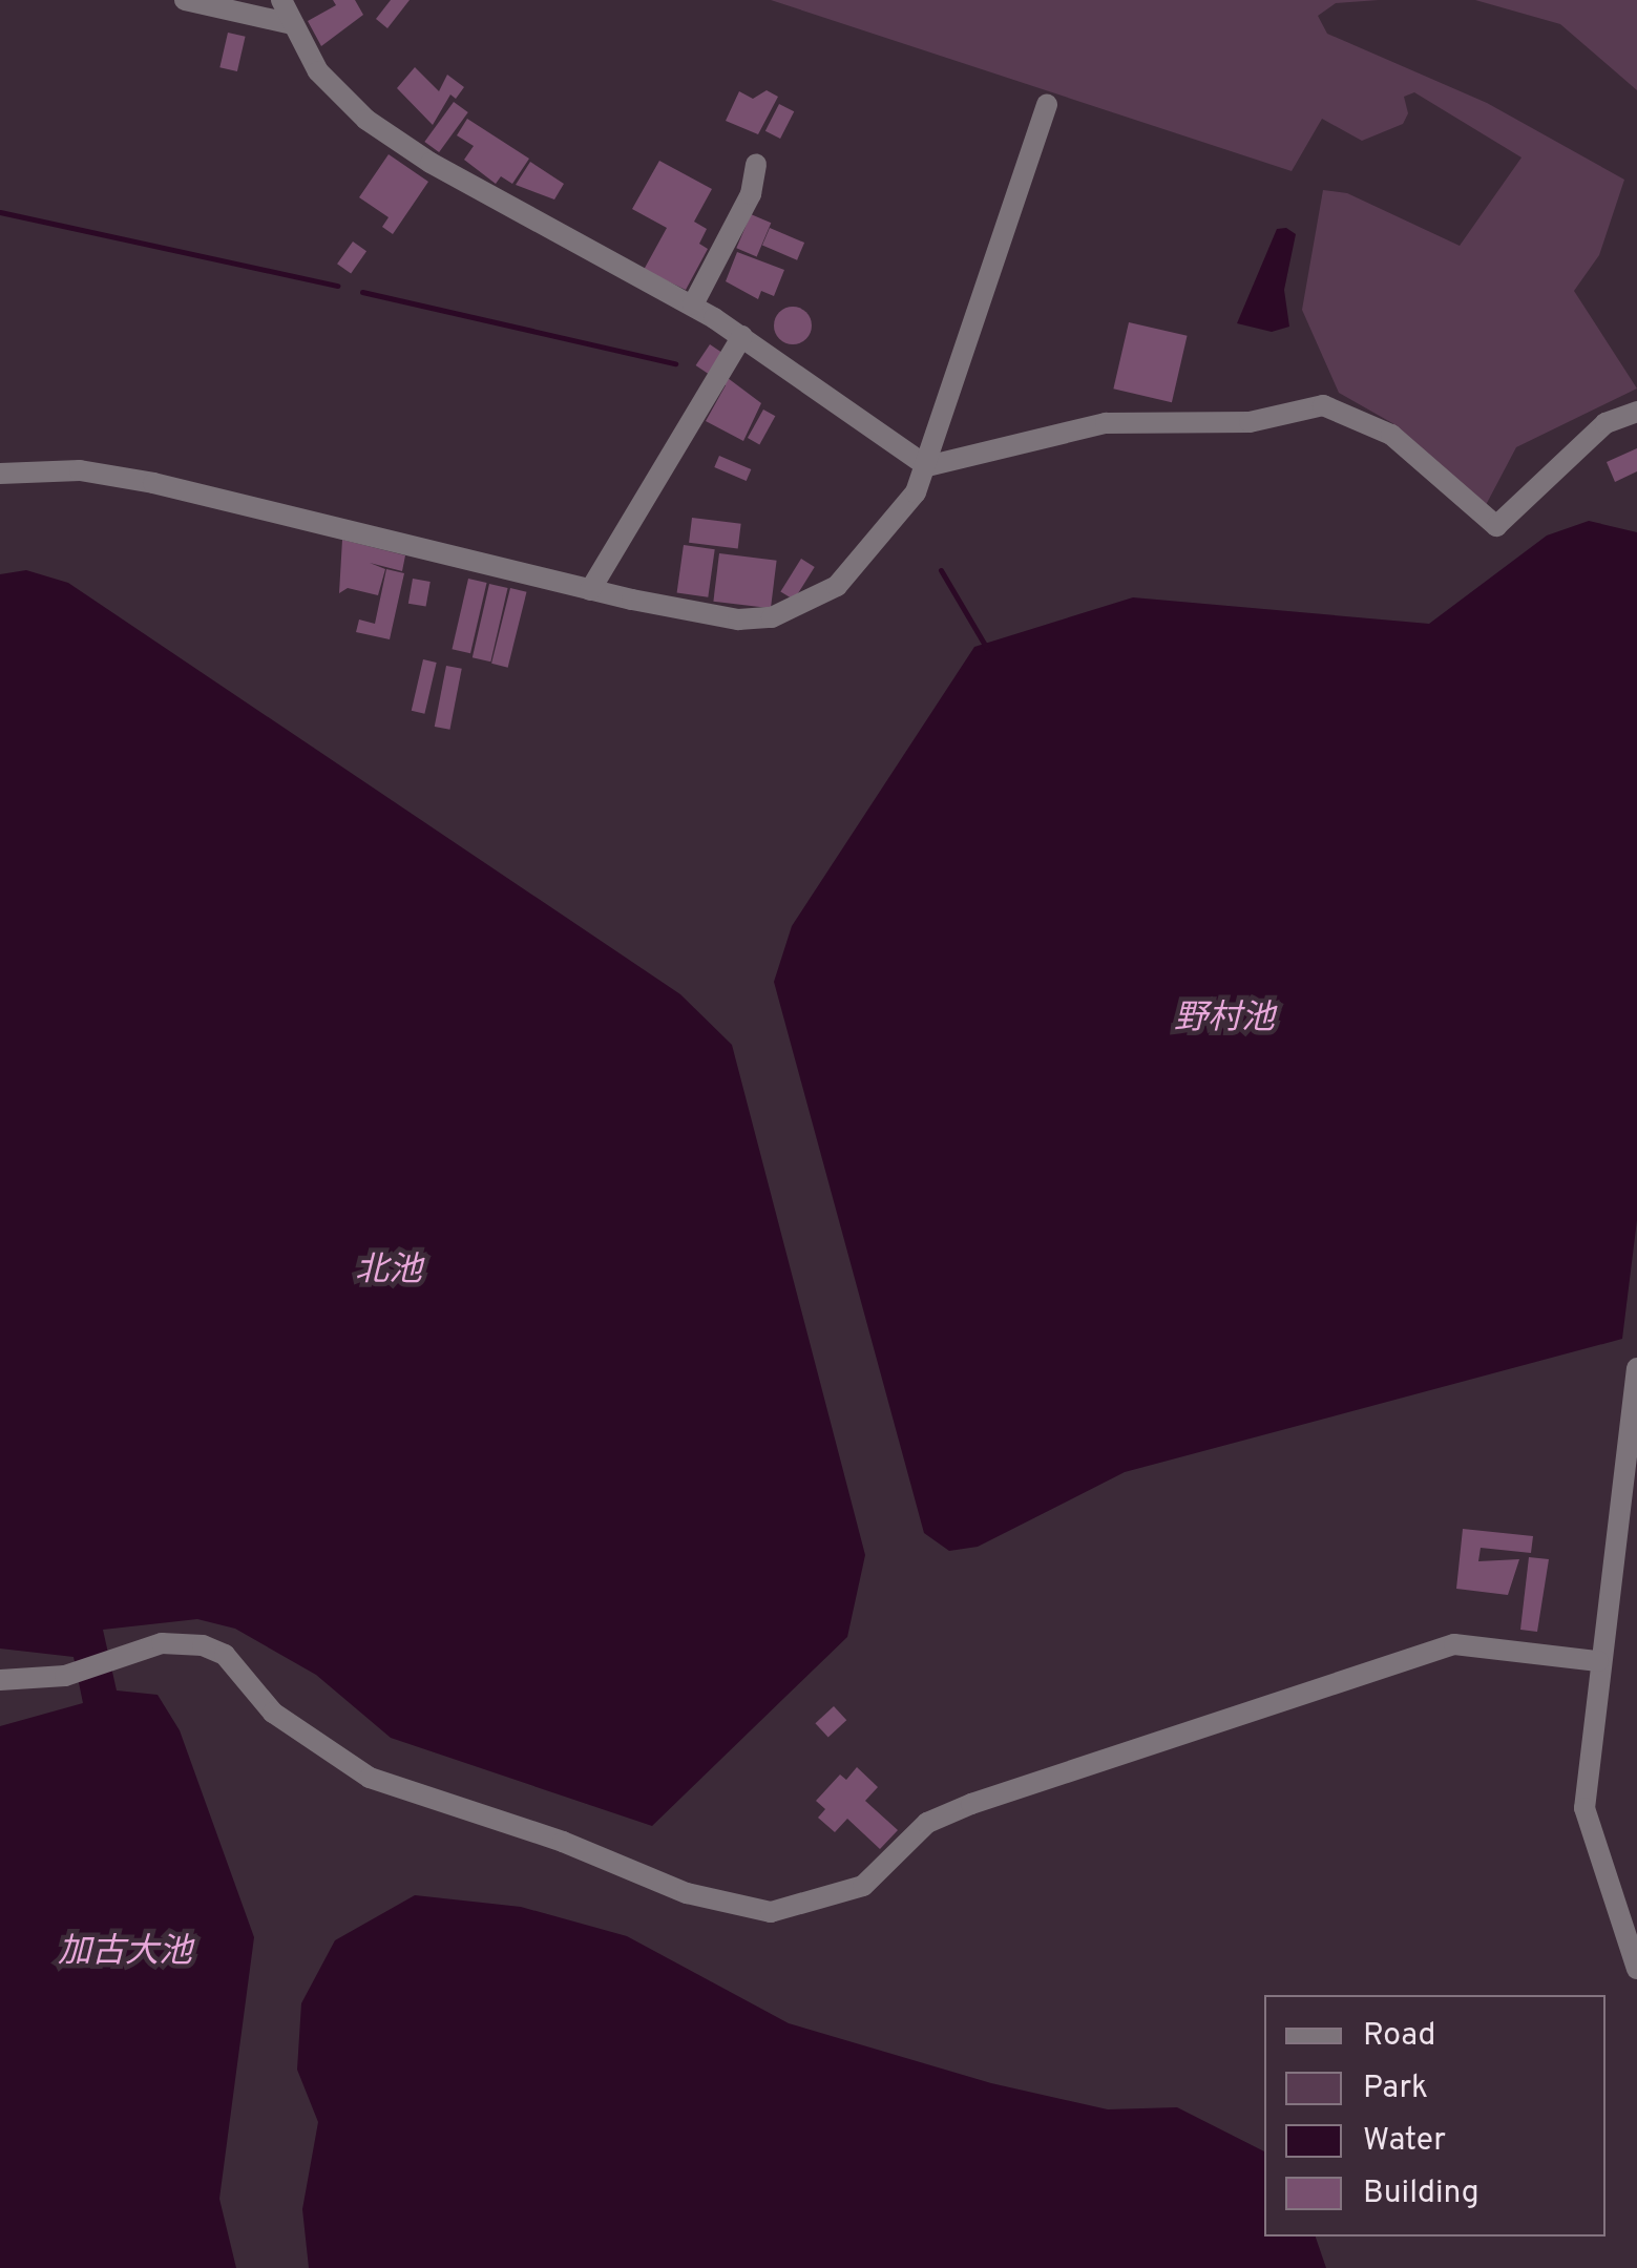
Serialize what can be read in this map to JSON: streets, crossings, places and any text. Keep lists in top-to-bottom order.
{
  "water": ["野村池", "北池", "加古大池"],
  "legend": [
    "Road",
    "Park",
    "Water",
    "Building"
  ]
}
